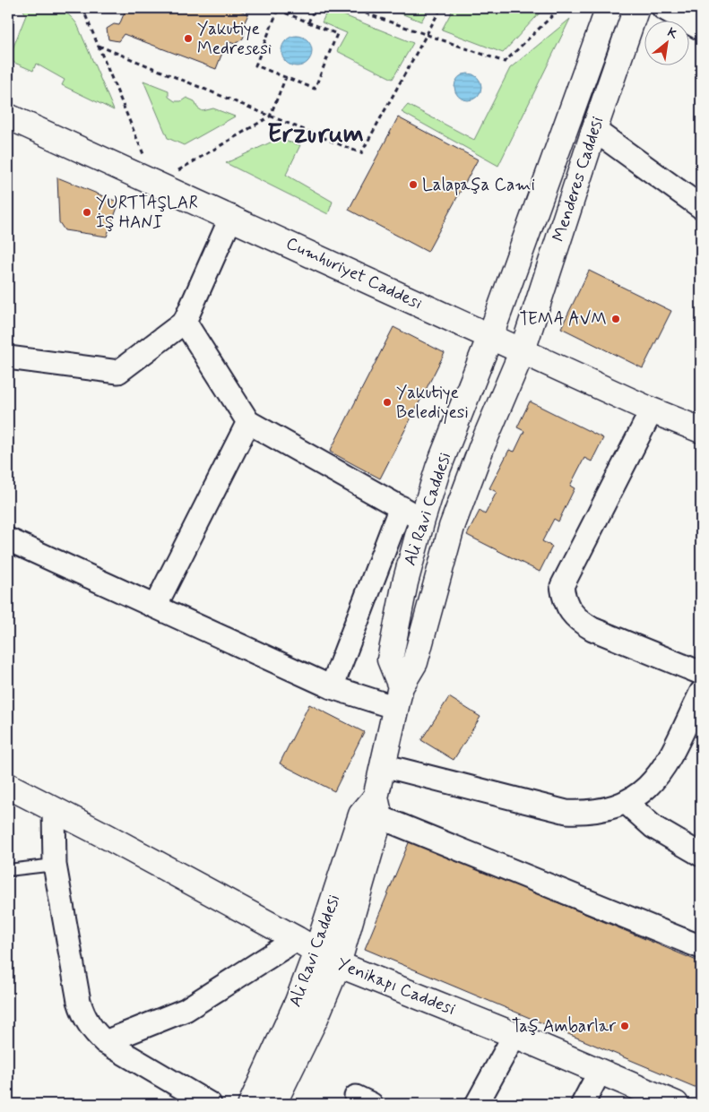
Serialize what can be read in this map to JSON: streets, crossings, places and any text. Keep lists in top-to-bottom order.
{
  "streets": {
    "main road": [
      "Menderes Caddesi",
      "Cumhuriyet Caddesi",
      "Ali Ravi Caddesi",
      "Yenikapı Caddesi"
    ]
  },
  "crossings": [
    ["Menderes Caddesi", "Cumhuriyet Caddesi"],
    ["Menderes Caddesi", "Ali Ravi Caddesi"],
    ["Cumhuriyet Caddesi", "Ali Ravi Caddesi"],
    ["Ali Ravi Caddesi", "Yenikapı Caddesi"]
  ],
  "districts": ["Erzurum"],
  "places": [
    "Yakutiye Medresesi",
    "Lalapaşa Cami",
    "YURTTAŞLAR İŞ HANI",
    "TEMA AVM",
    "Yakutiye Belediyesi",
    "Taş Ambarlar"
  ],
  "north": "top right"
}
